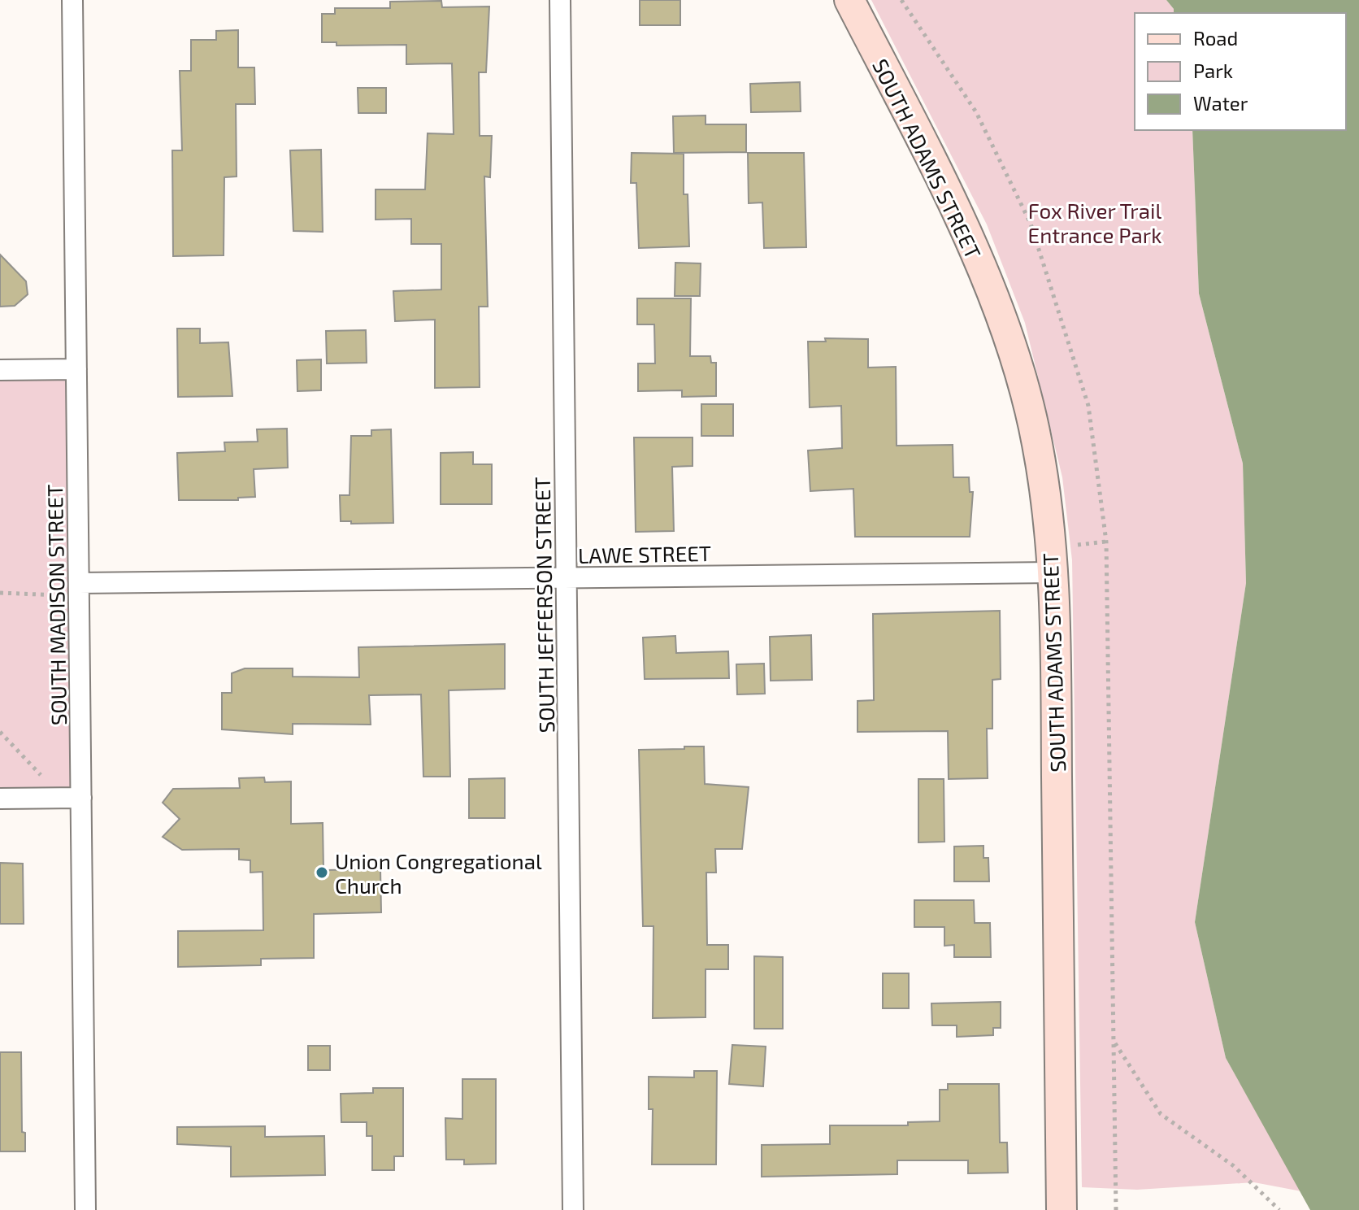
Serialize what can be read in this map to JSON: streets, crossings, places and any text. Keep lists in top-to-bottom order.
{
  "streets": {
    "street": [
      "SOUTH ADAMS STREET",
      "LAWE STREET",
      "SOUTH MADISON STREET",
      "SOUTH JEFFERSON STREET"
    ]
  },
  "crossings": [
    ["SOUTH ADAMS STREET", "LAWE STREET"],
    ["LAWE STREET", "SOUTH MADISON STREET"],
    ["LAWE STREET", "SOUTH JEFFERSON STREET"]
  ],
  "parks": ["Fox River Trail Entrance Park"],
  "places": ["Union Congregational Church"],
  "legend": ["Road", "Park", "Water"]
}
